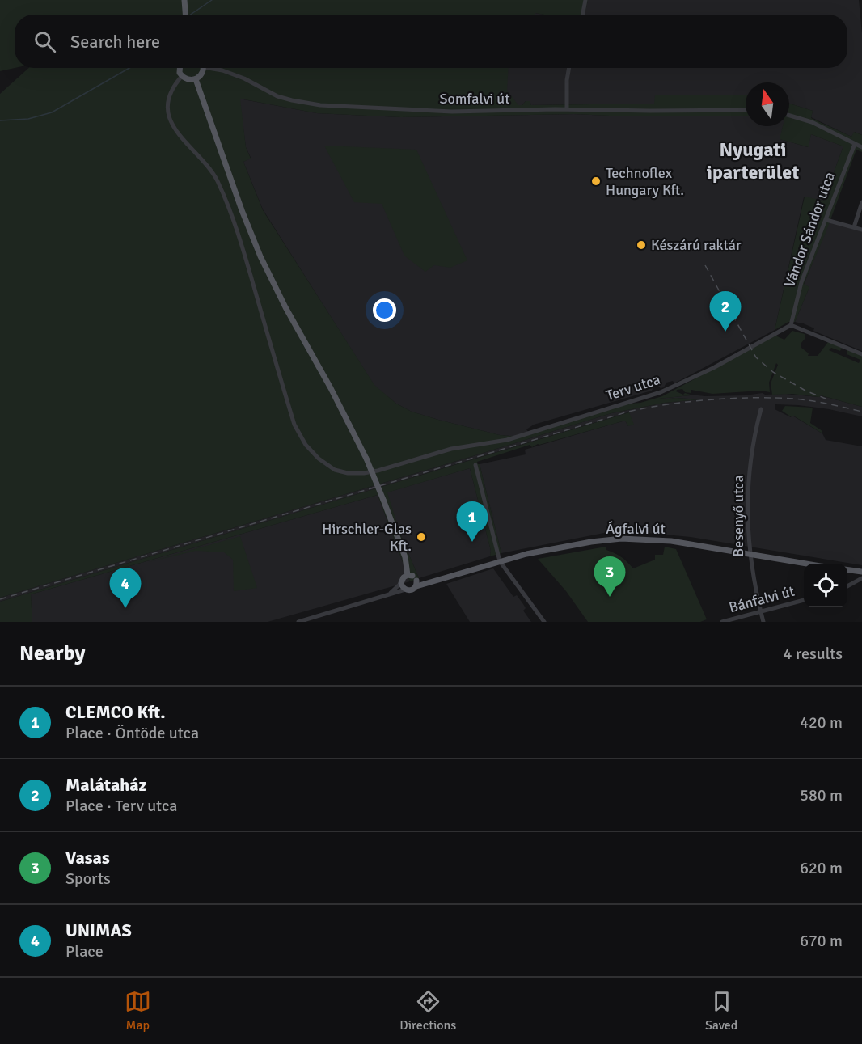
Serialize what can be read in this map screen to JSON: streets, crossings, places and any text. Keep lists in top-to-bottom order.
{
  "streets": {
    "main road": ["Ágfalvi út"],
    "street": [
      "Somfalvi út",
      "Vándor Sándor utca",
      "Terv utca",
      "Besenyő utca",
      "Bánfalvi út"
    ]
  },
  "crossings": [
    ["Vándor Sándor utca", "Terv utca"],
    ["Besenyő utca", "Ágfalvi út"],
    ["Besenyő utca", "Bánfalvi út"]
  ],
  "districts": ["Nyugati iparterület"],
  "places": ["Technoflex Hungary Kft.", "Készárú raktár", "Hirschler-Glas Kft."],
  "north": "top",
  "page": {
    "search": "Search here",
    "pins": [
      "2",
      "1",
      "3",
      "4"
    ],
    "heading": ["Nearby", "4 results"],
    "list": [
      {
        "mark": "1",
        "name": "CLEMCO Kft.",
        "note": "Place · Öntöde utca",
        "value": "420 m"
      },
      {
        "mark": "2",
        "name": "Malátaház",
        "note": "Place · Terv utca",
        "value": "580 m"
      },
      {
        "mark": "3",
        "name": "Vasas",
        "note": "Sports",
        "value": "620 m"
      },
      {
        "mark": "4",
        "name": "UNIMAS",
        "note": "Place",
        "value": "670 m"
      }
    ],
    "nav": ["Map", "Directions", "Saved"]
  }
}
